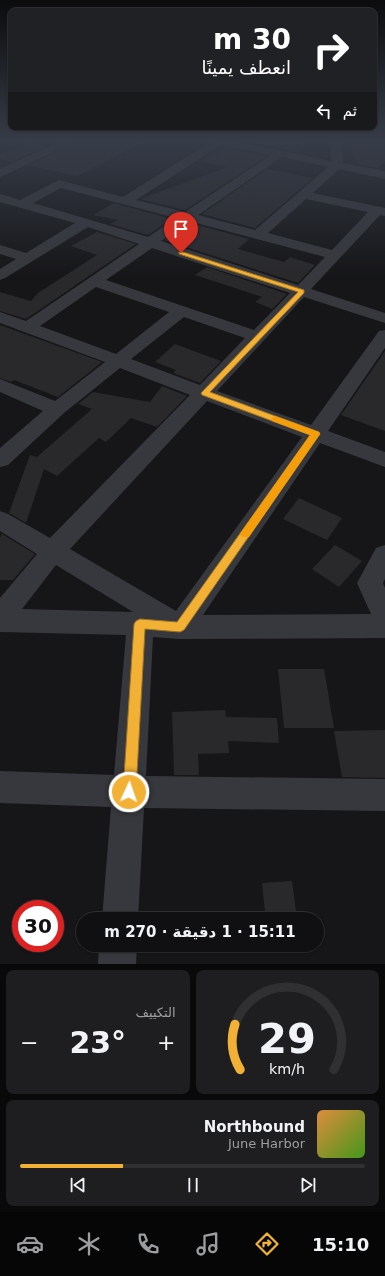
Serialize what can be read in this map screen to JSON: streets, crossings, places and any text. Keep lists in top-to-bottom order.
{
  "page": {
    "turn": ["30 m", "انعطف يمينًا"],
    "then": "ثم",
    "limit": "30",
    "trip": "15:11 · 1 دقيقة · 270 m",
    "tile": "التكييف",
    "heat": ["−", "23°", "+"],
    "song": ["Northbound", "June Harbor"],
    "tabs": "15:10",
    "gauge": ["29", "km/h"]
  }
}
